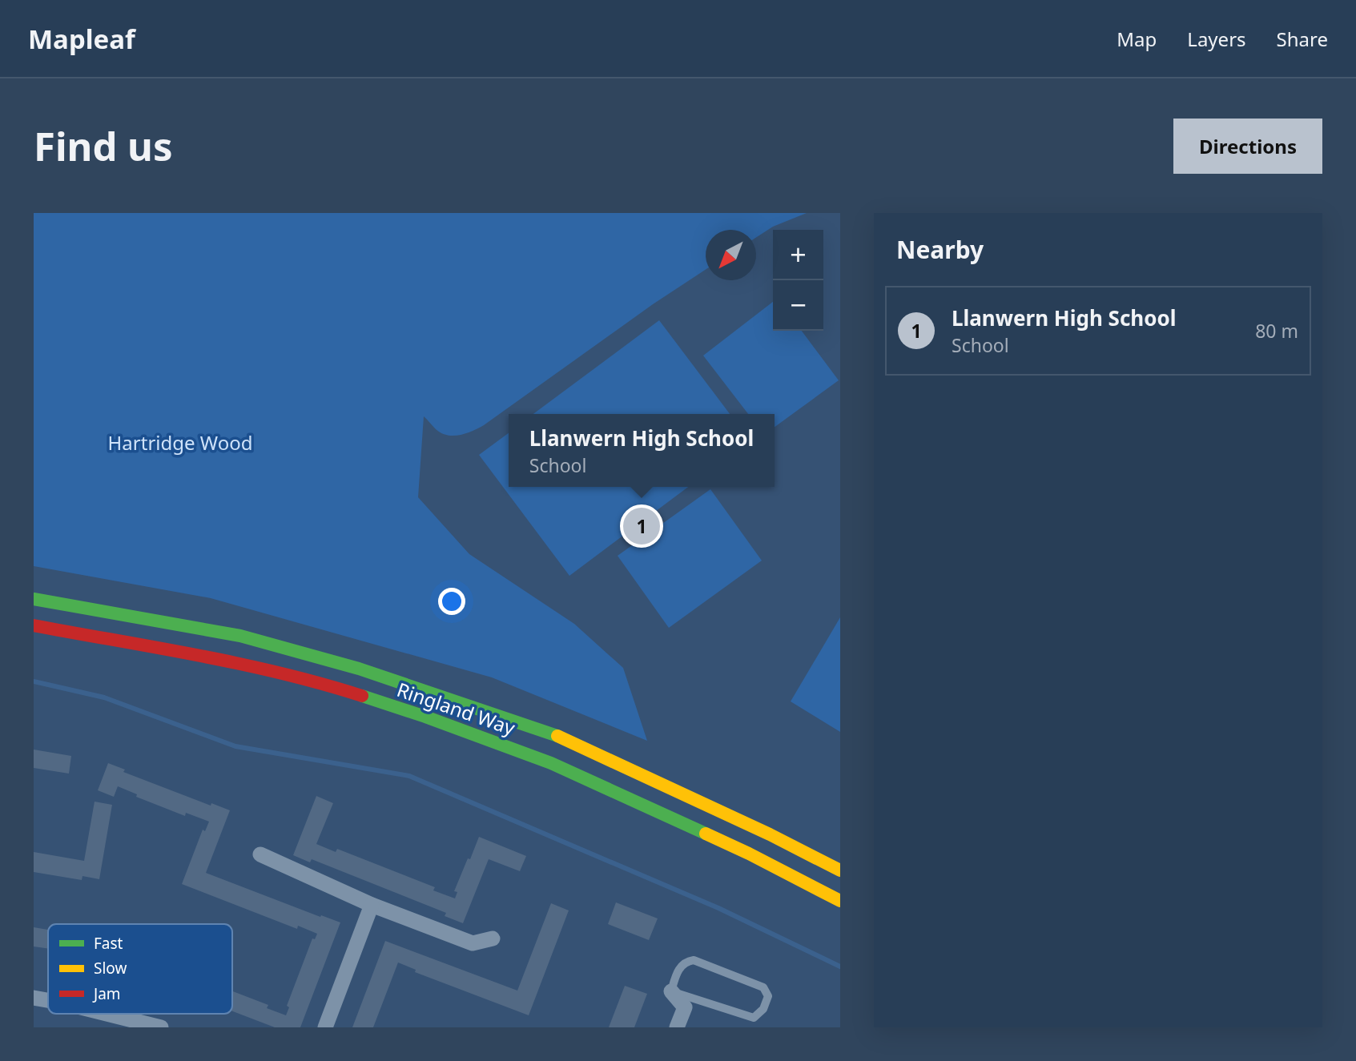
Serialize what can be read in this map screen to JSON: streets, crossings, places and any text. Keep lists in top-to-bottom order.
{
  "streets": {
    "main road": ["Ringland Way"]
  },
  "parks": ["Hartridge Wood"],
  "legend": ["Fast", "Slow", "Jam"],
  "north": "bottom left",
  "page": {
    "header": "Mapleaf",
    "nav": ["Map", "Layers", "Share"],
    "buttons": "Directions",
    "title": "Find us",
    "heading": "Nearby",
    "map_buttons": ["+", "−"],
    "list": [
      {
        "mark": "1",
        "name": "Llanwern High School",
        "note": "School",
        "value": "80 m"
      }
    ],
    "popup": ["Llanwern High School", "School"],
    "pins": "1"
  }
}
